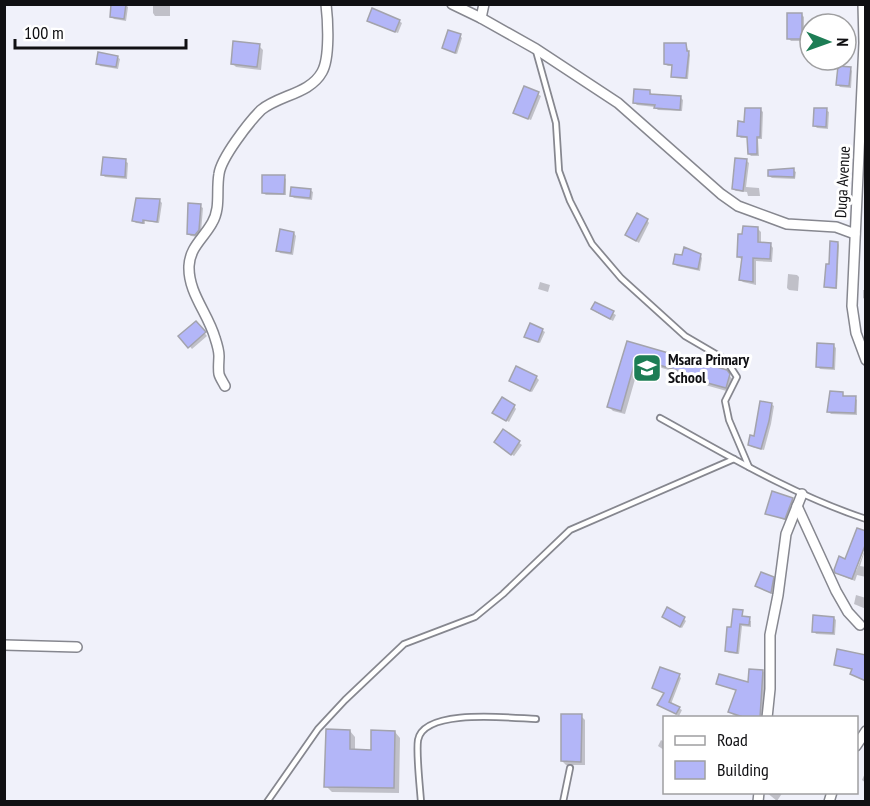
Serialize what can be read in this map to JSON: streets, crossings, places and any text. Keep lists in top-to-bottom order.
{
  "streets": {
    "street": ["Duga Avenue"]
  },
  "places": {
    "school or university": ["Msara Primary School"]
  },
  "legend": ["Road", "Building"],
  "scale_bar": "100 m",
  "north": "right"
}
